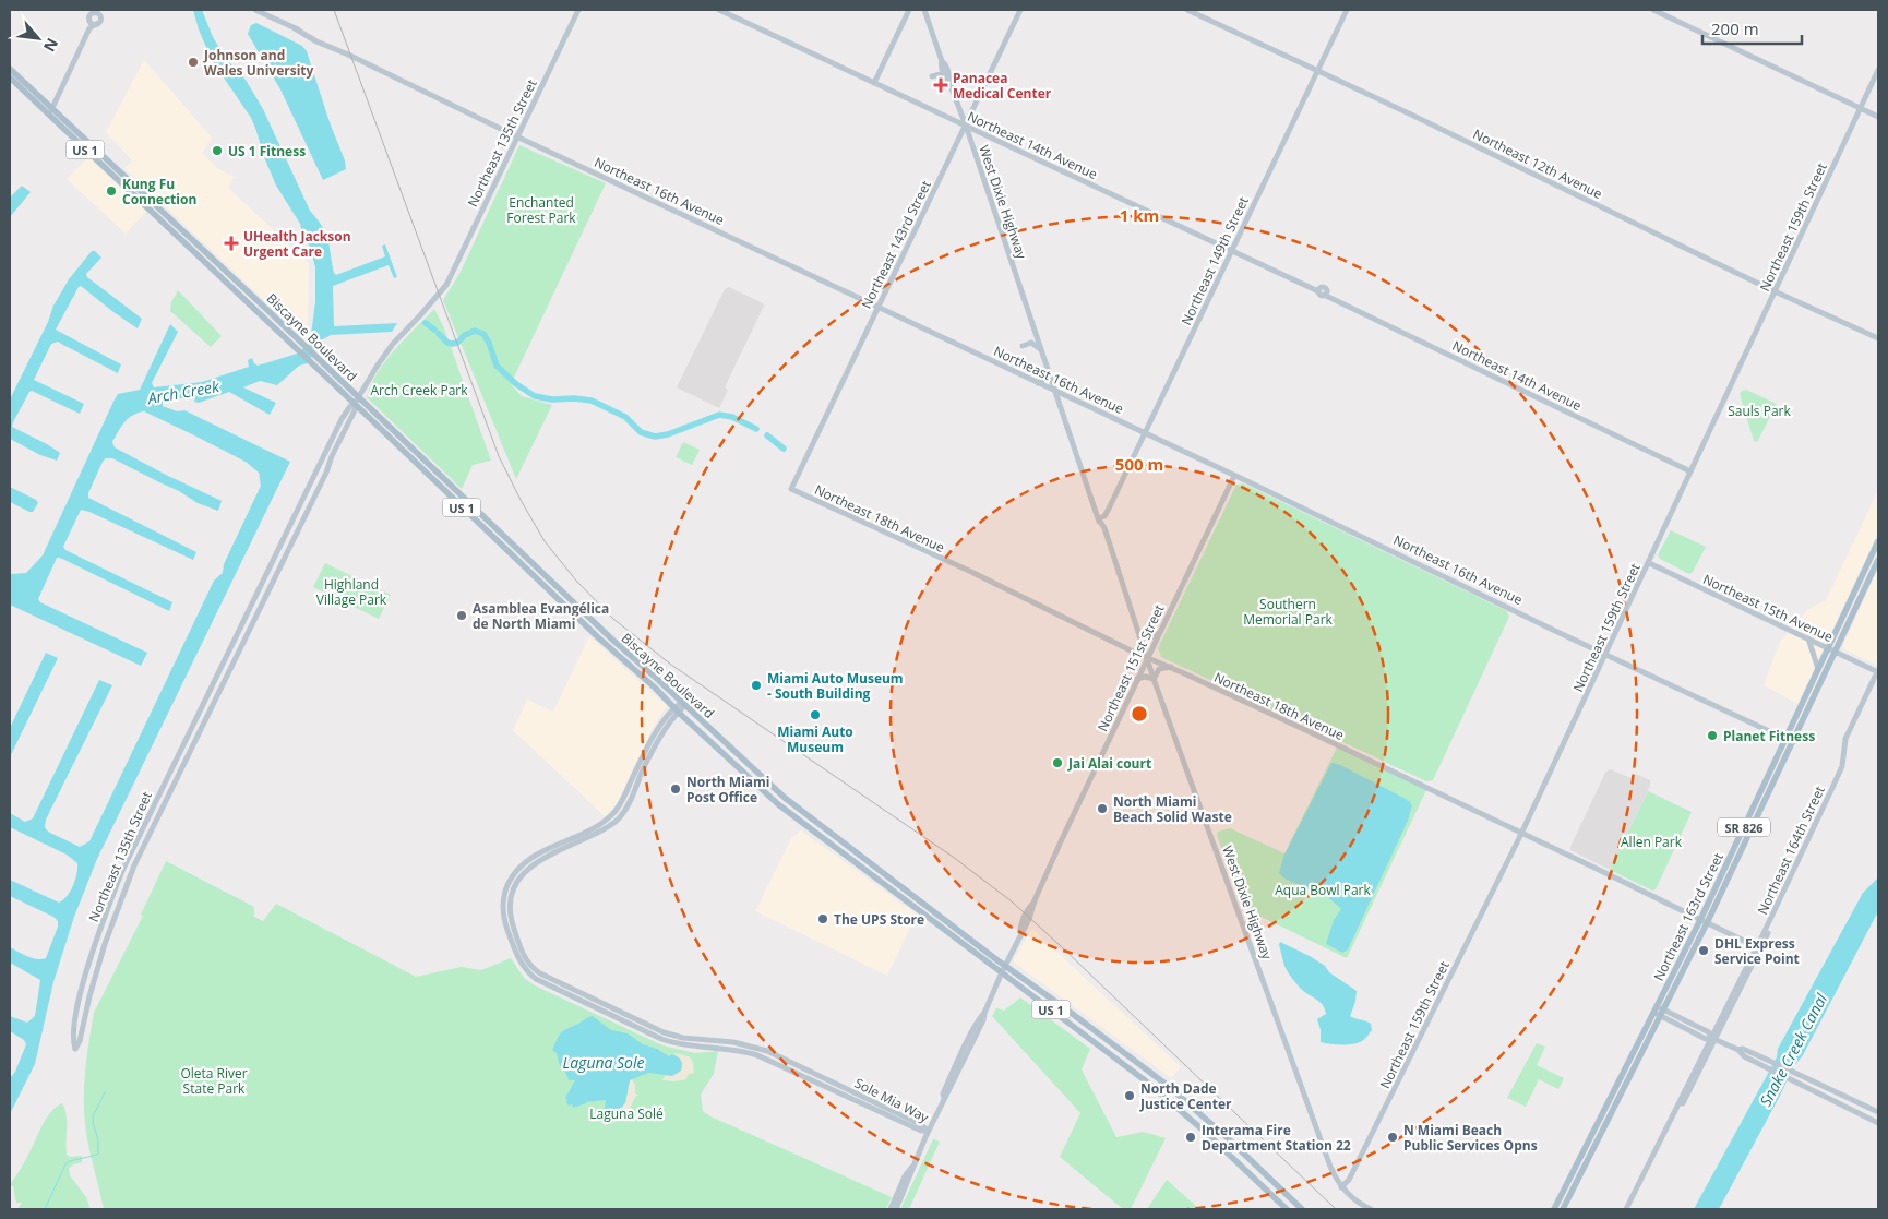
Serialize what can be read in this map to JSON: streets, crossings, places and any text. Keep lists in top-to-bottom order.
{
  "streets": {
    "main road": [
      "US 1",
      "Biscayne Boulevard",
      "SR 826",
      "Northeast 163rd Street"
    ],
    "street": [
      "Northeast 135th Street",
      "Northeast 14th Avenue",
      "Northeast 12th Avenue",
      "Northeast 16th Avenue",
      "West Dixie Highway",
      "Northeast 159th Street",
      "Northeast 143rd Street",
      "Northeast 149th Street",
      "Northeast 18th Avenue",
      "Northeast 15th Avenue",
      "Northeast 151st Street",
      "Northeast 164th Street",
      "Sole Mia Way"
    ]
  },
  "crossings": [
    ["Northeast 135th Street", "Northeast 16th Avenue"],
    ["Northeast 135th Street", "Biscayne Boulevard"],
    ["Northeast 14th Avenue", "West Dixie Highway"],
    ["Northeast 14th Avenue", "Northeast 159th Street"],
    ["Northeast 14th Avenue", "Northeast 143rd Street"],
    ["Northeast 14th Avenue", "Northeast 149th Street"],
    ["Northeast 12th Avenue", "Northeast 159th Street"],
    ["Northeast 12th Avenue", "Northeast 149th Street"],
    ["Northeast 16th Avenue", "West Dixie Highway"],
    ["Northeast 16th Avenue", "Northeast 159th Street"],
    ["Northeast 16th Avenue", "Northeast 143rd Street"],
    ["Northeast 16th Avenue", "Northeast 149th Street"],
    ["Northeast 16th Avenue", "Northeast 151st Street"],
    ["Northeast 16th Avenue", "Northeast 163rd Street"],
    ["West Dixie Highway", "Northeast 159th Street"],
    ["West Dixie Highway", "Northeast 143rd Street"],
    ["West Dixie Highway", "Northeast 149th Street"],
    ["West Dixie Highway", "Northeast 18th Avenue"],
    ["West Dixie Highway", "Northeast 151st Street"],
    ["Northeast 159th Street", "Northeast 18th Avenue"],
    ["Northeast 159th Street", "Northeast 15th Avenue"],
    ["Northeast 143rd Street", "Northeast 18th Avenue"],
    ["Biscayne Boulevard", "Northeast 151st Street"],
    ["Biscayne Boulevard", "Sole Mia Way"],
    ["Northeast 18th Avenue", "Northeast 151st Street"],
    ["Northeast 18th Avenue", "Northeast 164th Street"],
    ["Northeast 18th Avenue", "Northeast 163rd Street"],
    ["Northeast 15th Avenue", "Northeast 164th Street"],
    ["Northeast 15th Avenue", "Northeast 163rd Street"],
    ["Northeast 151st Street", "Sole Mia Way"]
  ],
  "water": ["Arch Creek", "Snake Creek Canal", "Laguna Sole"],
  "parks": [
    "Enchanted Forest Park",
    "Arch Creek Park",
    "Sauls Park",
    "Highland Village Park",
    "Southern Memorial Park",
    "Allen Park",
    "Aqua Bowl Park",
    "Oleta River State Park",
    "Laguna Solé"
  ],
  "places": {
    "other": [
      "Johnson and Wales University",
      "US 1 Fitness",
      "Kung Fu Connection",
      "Asamblea Evangélica de North Miami",
      "Miami Auto Museum - South Building",
      "Miami Auto Museum",
      "Planet Fitness",
      "Jai Alai court",
      "North Miami Post Office",
      "North Miami Beach Solid Waste",
      "The UPS Store",
      "DHL Express Service Point",
      "North Dade Justice Center",
      "Interama Fire Department Station 22",
      "N Miami Beach Public Services Opns"
    ],
    "health": ["Panacea Medical Center", "UHealth Jackson Urgent Care"]
  },
  "scale_bar": "200 m",
  "north": "bottom right",
  "rings": ["1 km", "500 m"]
}
